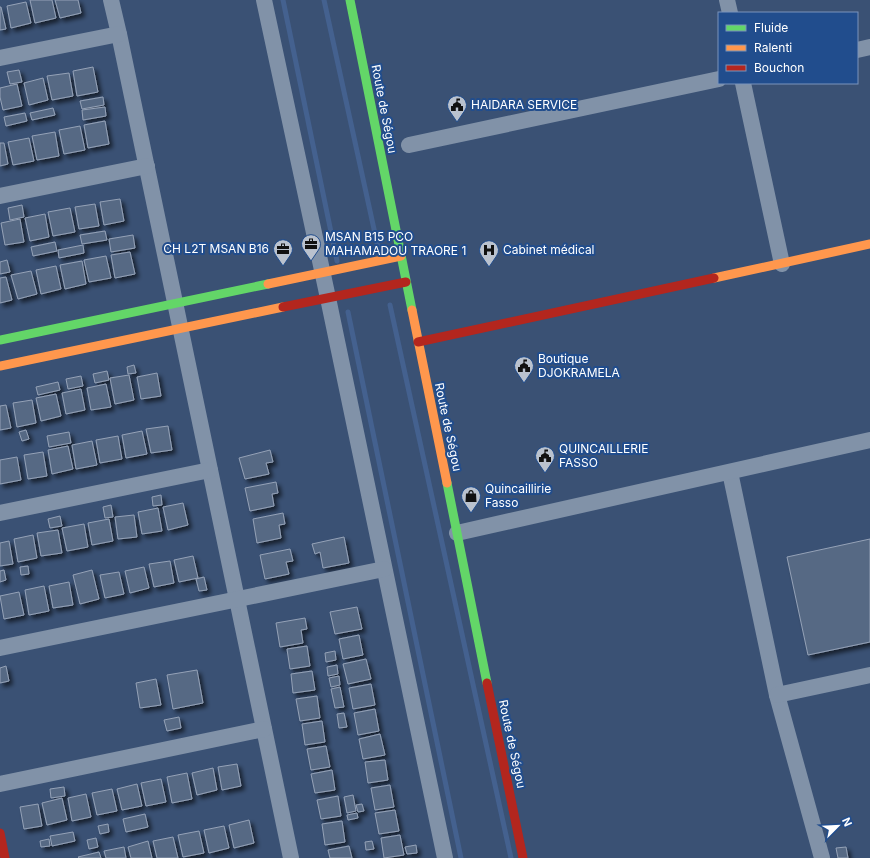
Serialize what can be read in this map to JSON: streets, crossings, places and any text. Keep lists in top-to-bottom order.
{
  "streets": {
    "main road": ["Route de Ségou"]
  },
  "places": {
    "public building": ["HAIDARA SERVICE", "Boutique DJOKRAMELA", "QUINCAILLERIE FASSO"],
    "office": ["MSAN B15 PCO MAHAMADOU TRAORE 1", "CH L2T MSAN B16"],
    "hospital": ["Cabinet médical"],
    "shop": ["Quincaillirie Fasso"]
  },
  "legend": ["Fluide", "Ralenti", "Bouchon"],
  "north": "top right"
}
